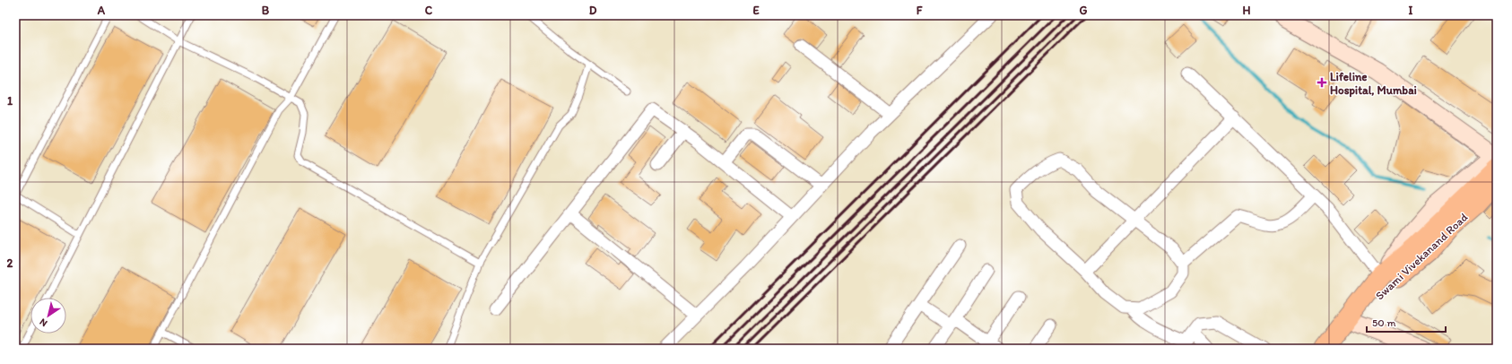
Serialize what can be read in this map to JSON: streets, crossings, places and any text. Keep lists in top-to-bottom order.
{
  "streets": {
    "main road": ["Swami Vivekanand Road"]
  },
  "places": {
    "health": ["Lifeline Hospital, Mumbai"]
  },
  "scale_bar": "50 m",
  "north": "bottom left",
  "grid": {
    "columns": [
      "A",
      "B",
      "C",
      "D",
      "E",
      "F",
      "G",
      "H",
      "I"
    ],
    "rows": ["1", "2"]
  }
}
